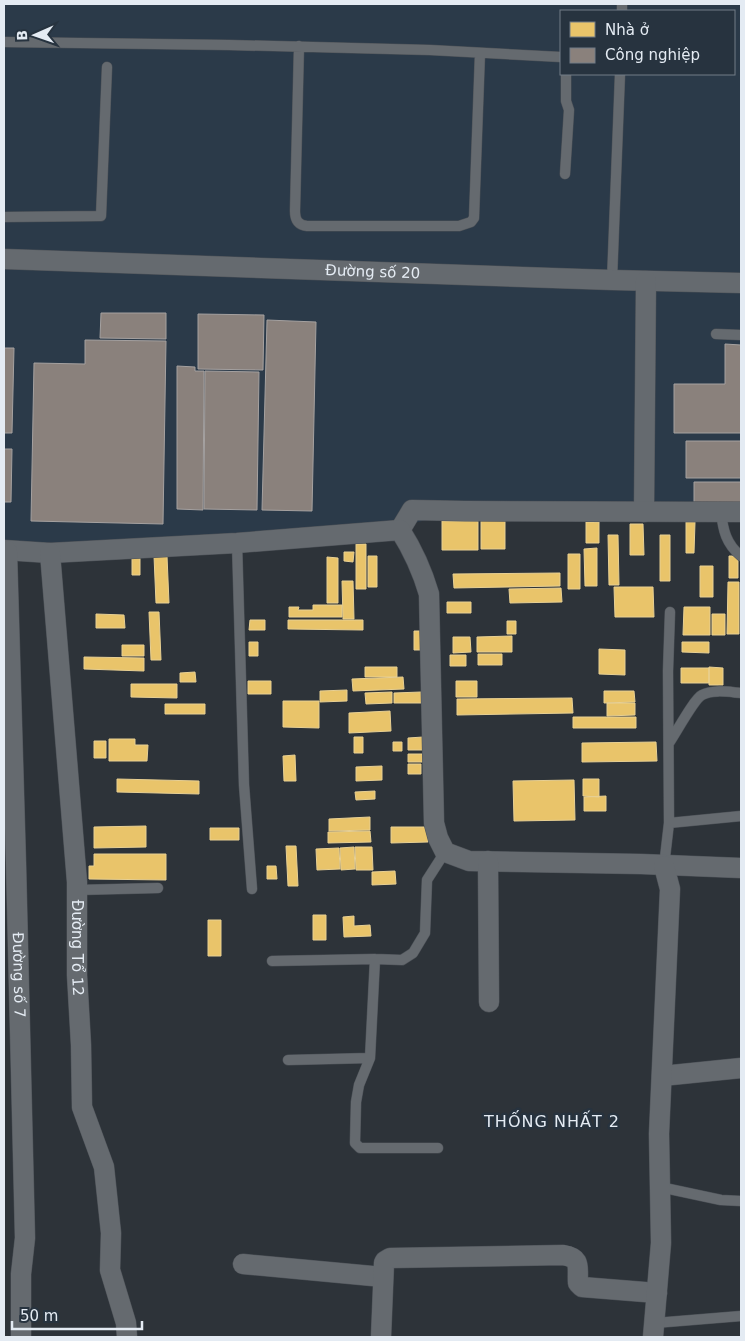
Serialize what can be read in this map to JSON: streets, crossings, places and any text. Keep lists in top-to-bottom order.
{
  "streets": {
    "street": ["Đường số 20", "Đường Tổ 12", "Đường số 7"]
  },
  "districts": ["THỐNG NHẤT 2"],
  "legend": ["Nhà ở", "Công nghiệp"],
  "scale_bar": "50 m",
  "north": "left"
}
